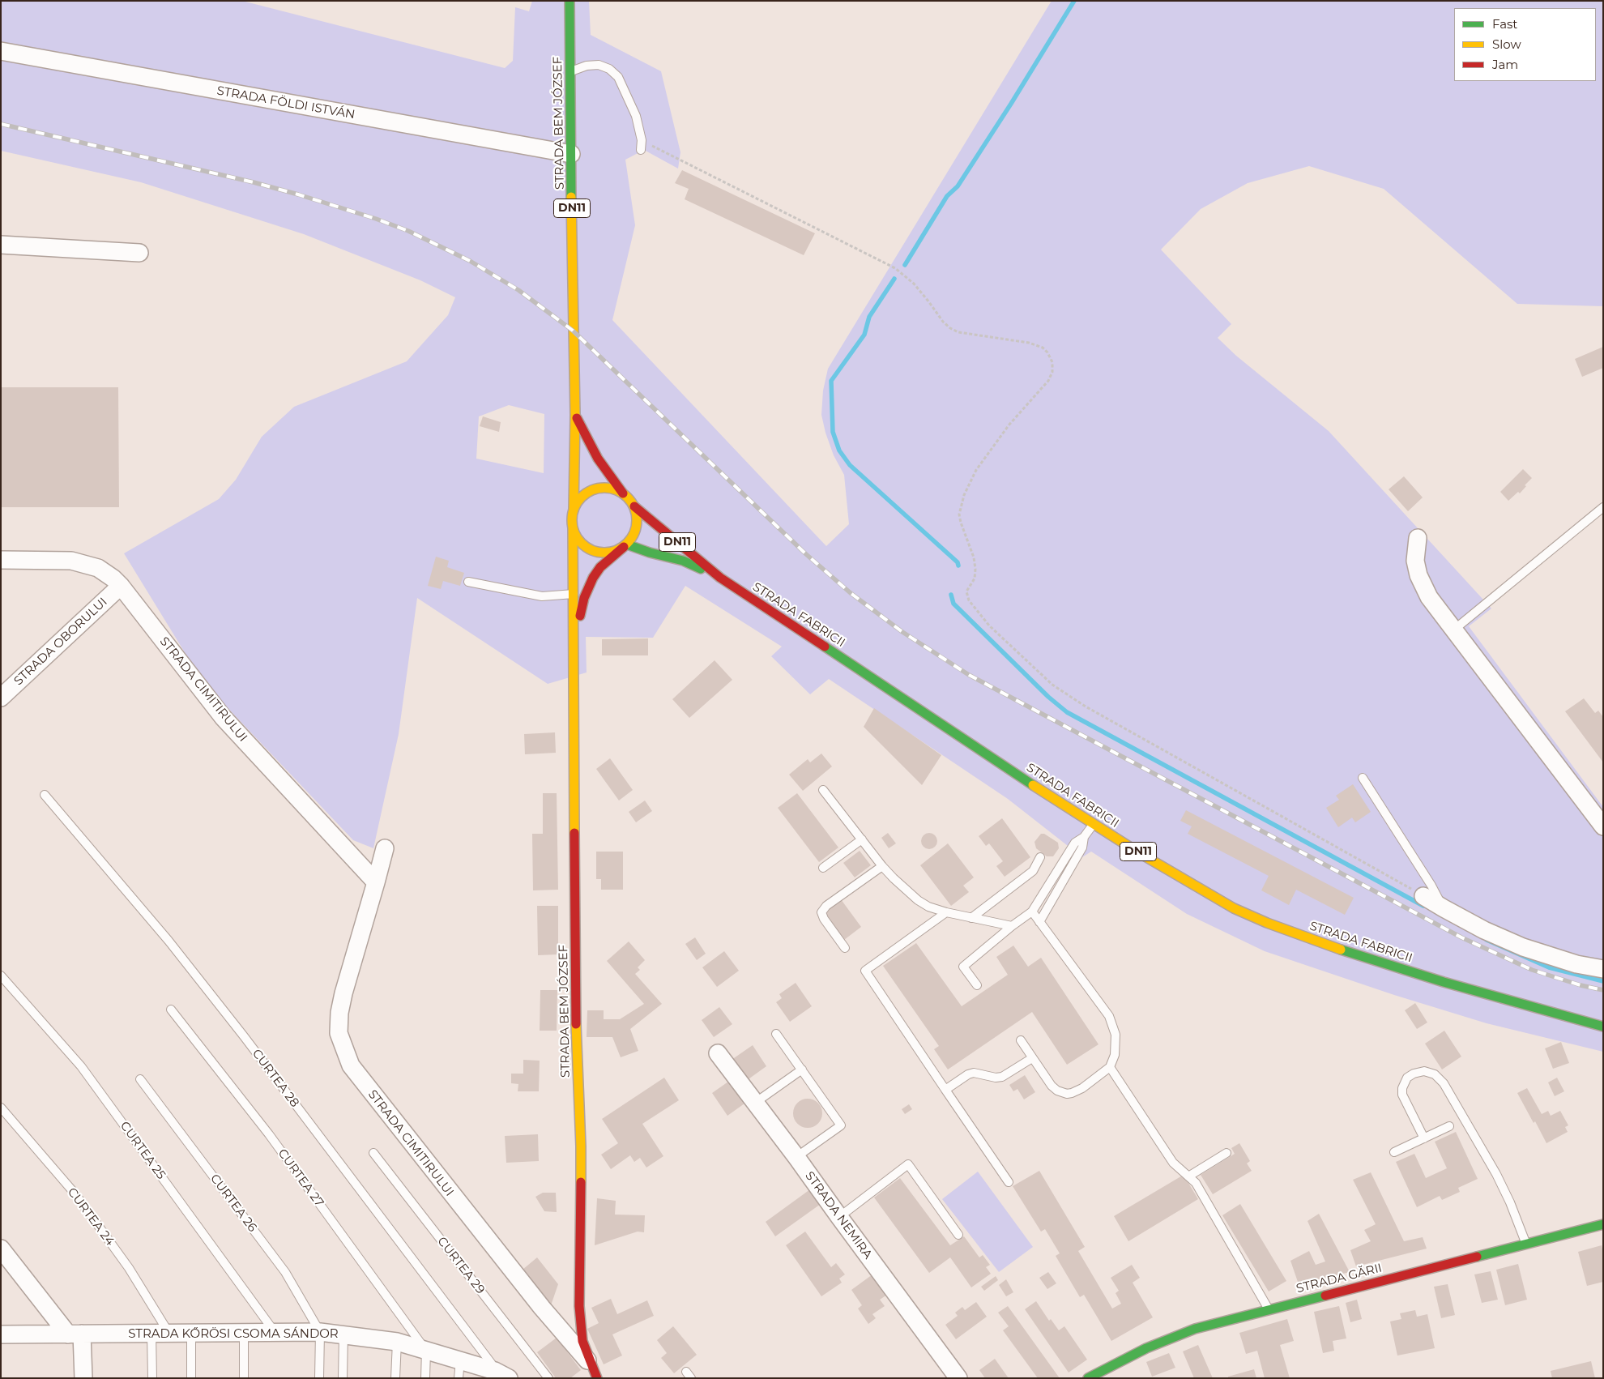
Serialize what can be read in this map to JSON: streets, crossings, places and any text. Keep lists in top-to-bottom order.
{
  "streets": {
    "main road": [
      "STRADA BEM JÓZSEF",
      "DN11",
      "STRADA FABRICII",
      "STRADA GĂRII"
    ],
    "street": [
      "STRADA FÖLDI ISTVÁN",
      "STRADA OBORULUI",
      "STRADA CIMITIRULUI",
      "STRADA NEMIRA",
      "STRADA KŐRÖSI CSOMA SÁNDOR"
    ],
    "lane": [
      "CURTEA 28",
      "CURTEA 25",
      "CURTEA 27",
      "CURTEA 26",
      "CURTEA 24",
      "CURTEA 29"
    ]
  },
  "crossings": [
    ["STRADA FÖLDI ISTVÁN", "STRADA BEM JÓZSEF"],
    ["STRADA BEM JÓZSEF", "DN11"],
    ["STRADA BEM JÓZSEF", "STRADA FABRICII"],
    ["STRADA BEM JÓZSEF", "STRADA CIMITIRULUI"],
    ["DN11", "STRADA FABRICII"],
    ["STRADA OBORULUI", "STRADA CIMITIRULUI"],
    ["CURTEA 28", "STRADA KŐRÖSI CSOMA SÁNDOR"],
    ["CURTEA 25", "STRADA KŐRÖSI CSOMA SÁNDOR"],
    ["CURTEA 27", "STRADA KŐRÖSI CSOMA SÁNDOR"],
    ["CURTEA 26", "STRADA KŐRÖSI CSOMA SÁNDOR"],
    ["CURTEA 24", "STRADA KŐRÖSI CSOMA SÁNDOR"]
  ],
  "legend": ["Fast", "Slow", "Jam"]
}
